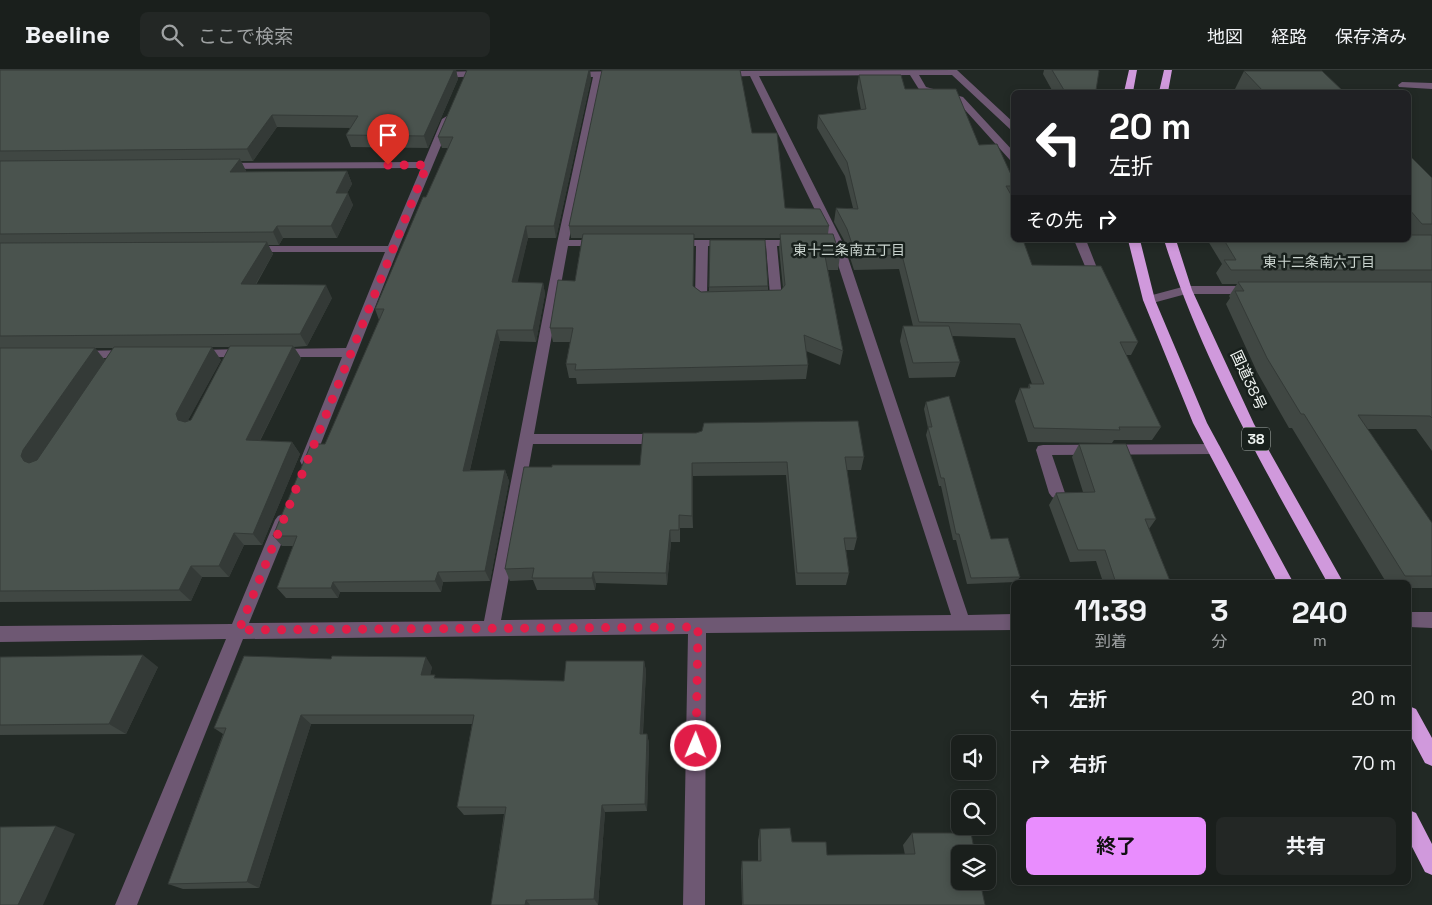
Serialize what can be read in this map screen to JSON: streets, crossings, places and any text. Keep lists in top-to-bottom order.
{
  "streets": {
    "highway": ["国道38号", "38"]
  },
  "districts": ["東十二条南五丁目", "東十二条南六丁目"],
  "page": {
    "header": "Beeline",
    "search": "ここで検索",
    "nav": ["地図", "経路", "保存済み"],
    "turn": ["20 m", "左折"],
    "then": "その先",
    "eta": [
      "11:39",
      "到着",
      "3",
      "分",
      "240",
      "m"
    ],
    "list": [
      {
        "name": "左折",
        "value": "20 m"
      },
      {
        "name": "右折",
        "value": "70 m"
      }
    ],
    "buttons": ["終了", "共有"]
  }
}
